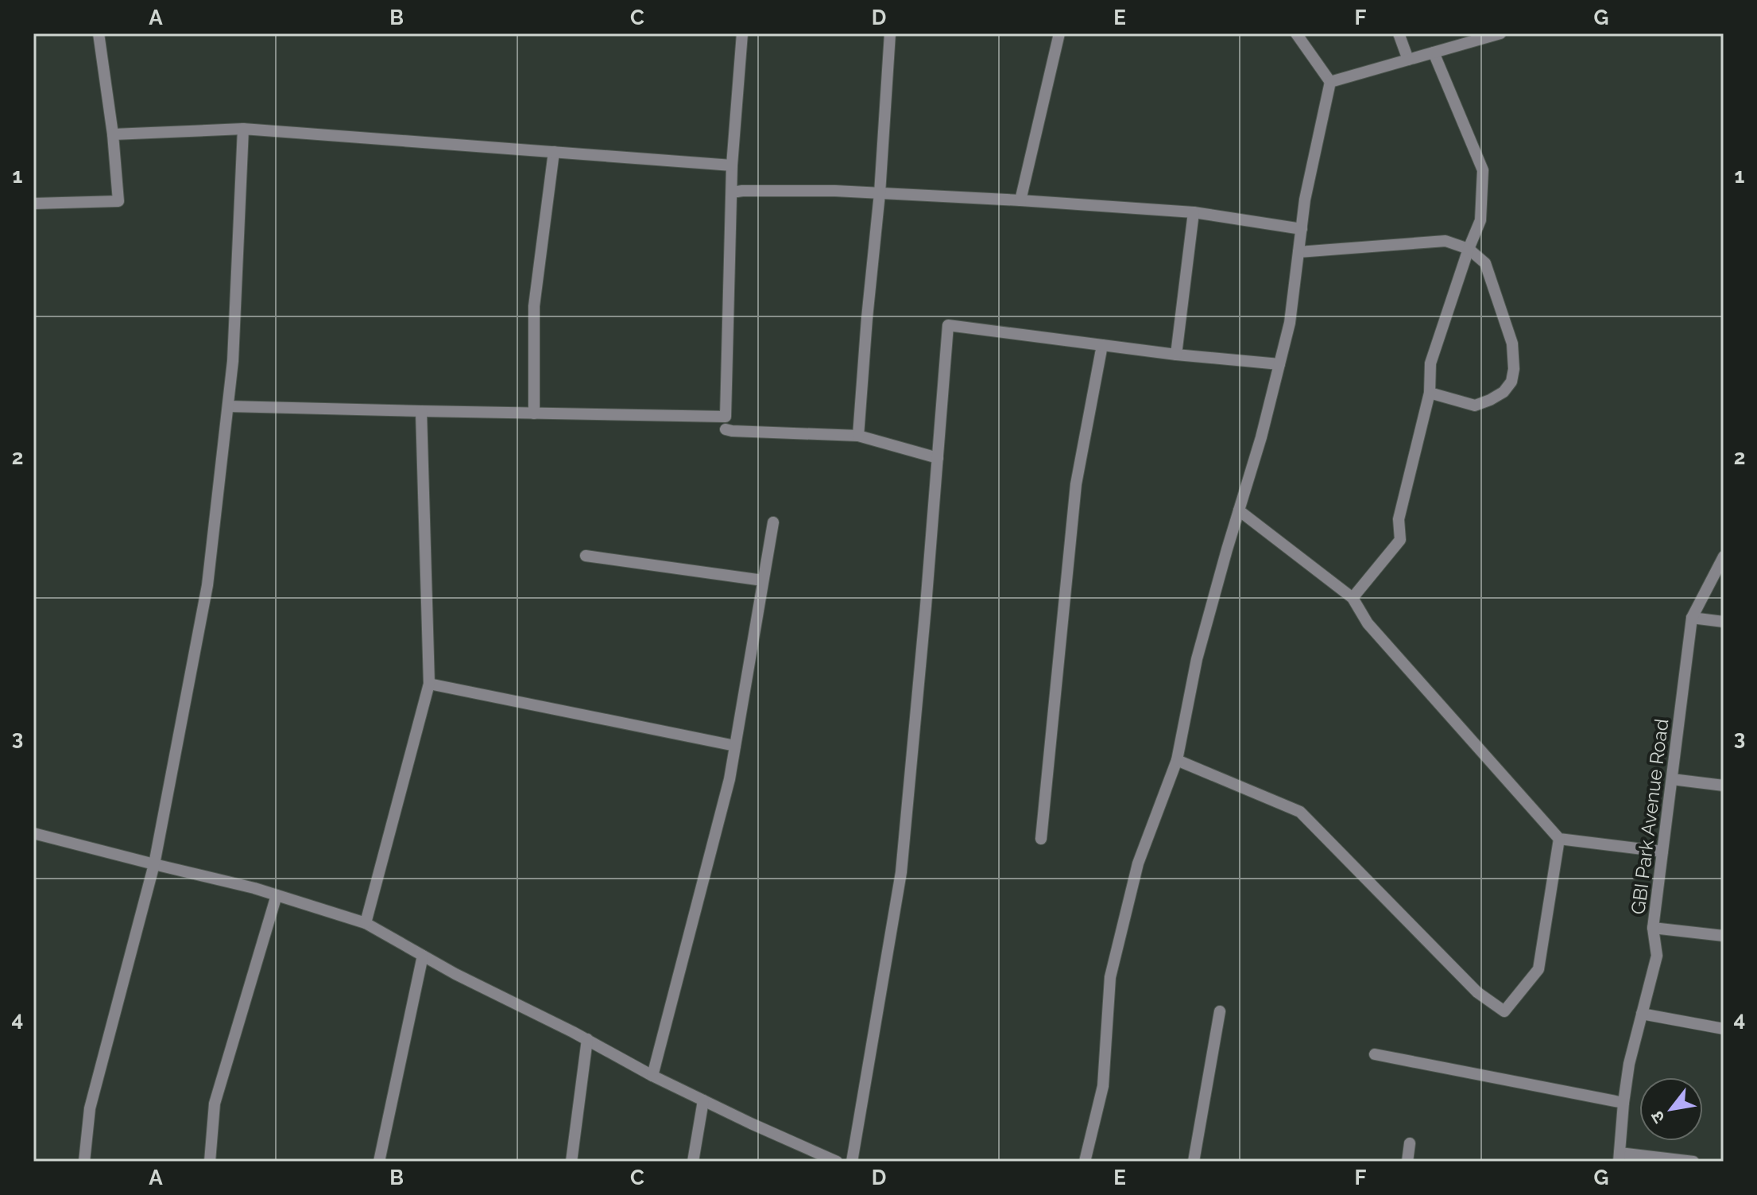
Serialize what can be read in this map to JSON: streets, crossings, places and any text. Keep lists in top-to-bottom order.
{
  "streets": {
    "street": ["GBI Park Avenue Road"]
  },
  "north": "bottom left",
  "grid": {
    "columns": [
      "A",
      "B",
      "C",
      "D",
      "E",
      "F",
      "G"
    ],
    "rows": [
      "1",
      "2",
      "3",
      "4"
    ]
  }
}
